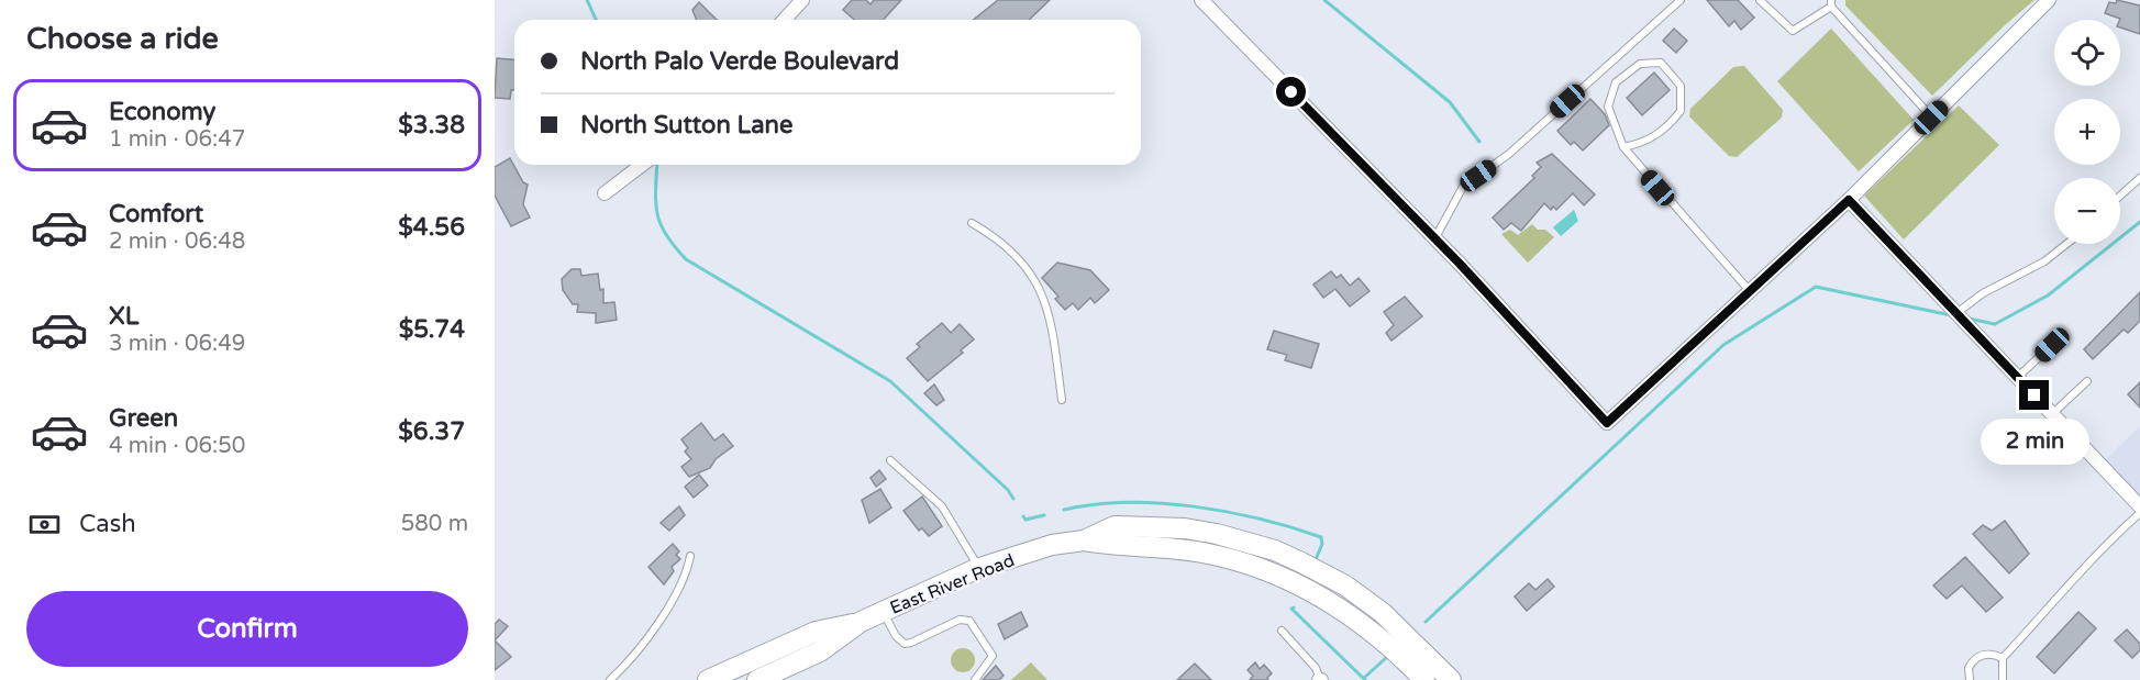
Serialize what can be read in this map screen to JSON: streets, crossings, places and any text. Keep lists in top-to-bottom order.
{
  "streets": {
    "main road": ["East River Road"]
  },
  "page": {
    "heading": "Choose a ride",
    "map_buttons": ["+", "−"],
    "banner": ["North Palo Verde Boulevard", "North Sutton Lane"],
    "list": [
      {
        "name": "Economy",
        "note": "1 min · 06:47",
        "value": "$3.38"
      },
      {
        "name": "Comfort",
        "note": "2 min · 06:48",
        "value": "$4.56"
      },
      {
        "name": "XL",
        "note": "3 min · 06:49",
        "value": "$5.74"
      },
      {
        "name": "Green",
        "note": "4 min · 06:50",
        "value": "$6.37"
      }
    ],
    "bubble": "2 min",
    "pay": ["Cash", "580 m"],
    "buttons": "Confirm"
  }
}
